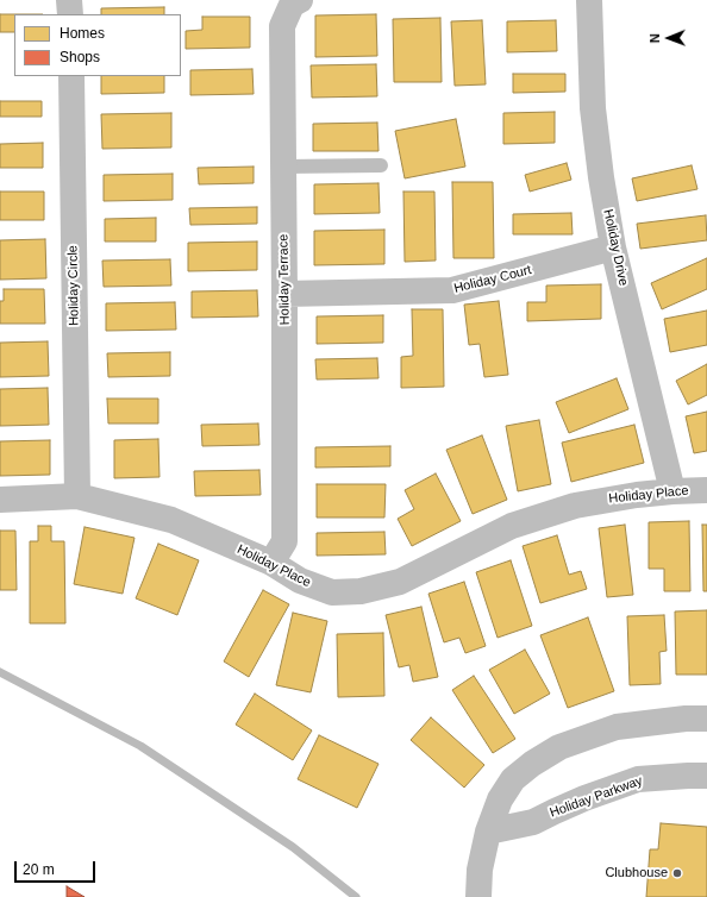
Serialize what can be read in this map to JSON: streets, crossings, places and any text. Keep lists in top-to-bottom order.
{
  "streets": {
    "street": [
      "Holiday Drive",
      "Holiday Terrace",
      "Holiday Court",
      "Holiday Circle",
      "Holiday Place",
      "Holiday Parkway"
    ]
  },
  "crossings": [
    ["Holiday Drive", "Holiday Court"],
    ["Holiday Drive", "Holiday Place"],
    ["Holiday Terrace", "Holiday Court"],
    ["Holiday Terrace", "Holiday Place"],
    ["Holiday Circle", "Holiday Place"]
  ],
  "places": ["Clubhouse"],
  "legend": ["Homes", "Shops"],
  "scale_bar": "20 m",
  "north": "left"
}
